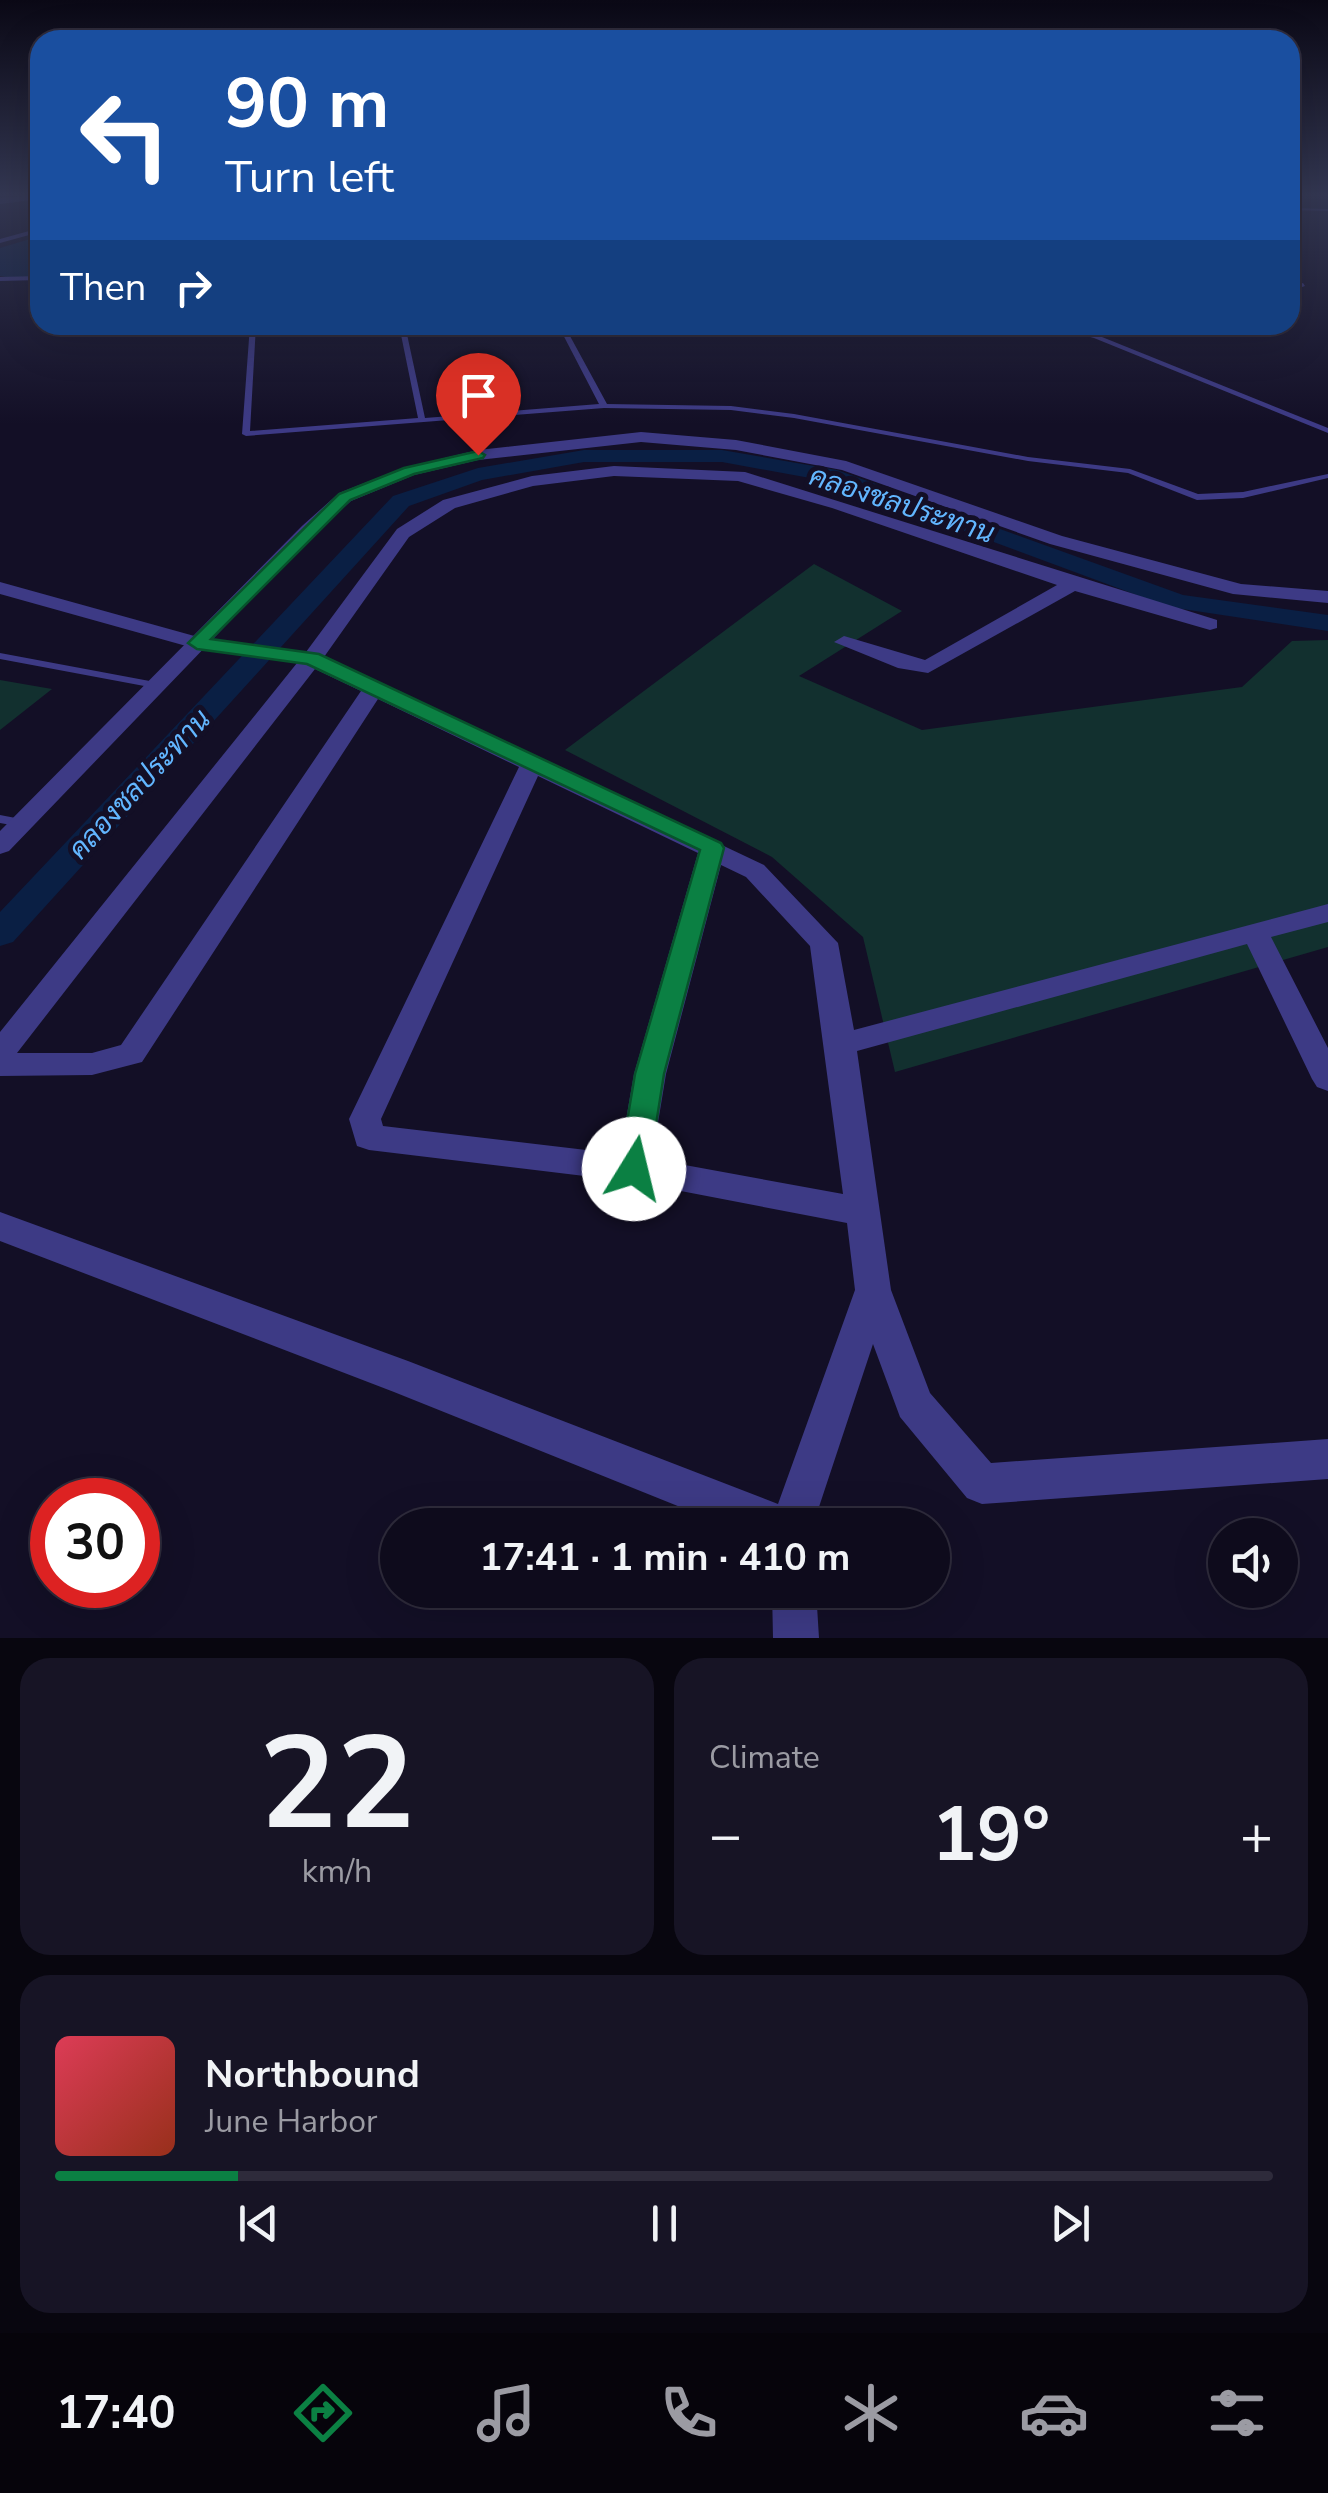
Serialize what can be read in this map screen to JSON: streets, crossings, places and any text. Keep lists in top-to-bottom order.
{
  "water": ["คลองชลประทาน"],
  "page": {
    "turn": ["90 m", "Turn left"],
    "then": "Then",
    "limit": "30",
    "trip": "17:41 · 1 min · 410 m",
    "tile": [
      ["22", "km/h"],
      "Climate"
    ],
    "heat": ["−", "19°", "+"],
    "song": ["Northbound", "June Harbor"],
    "tabs": "17:40"
  }
}
